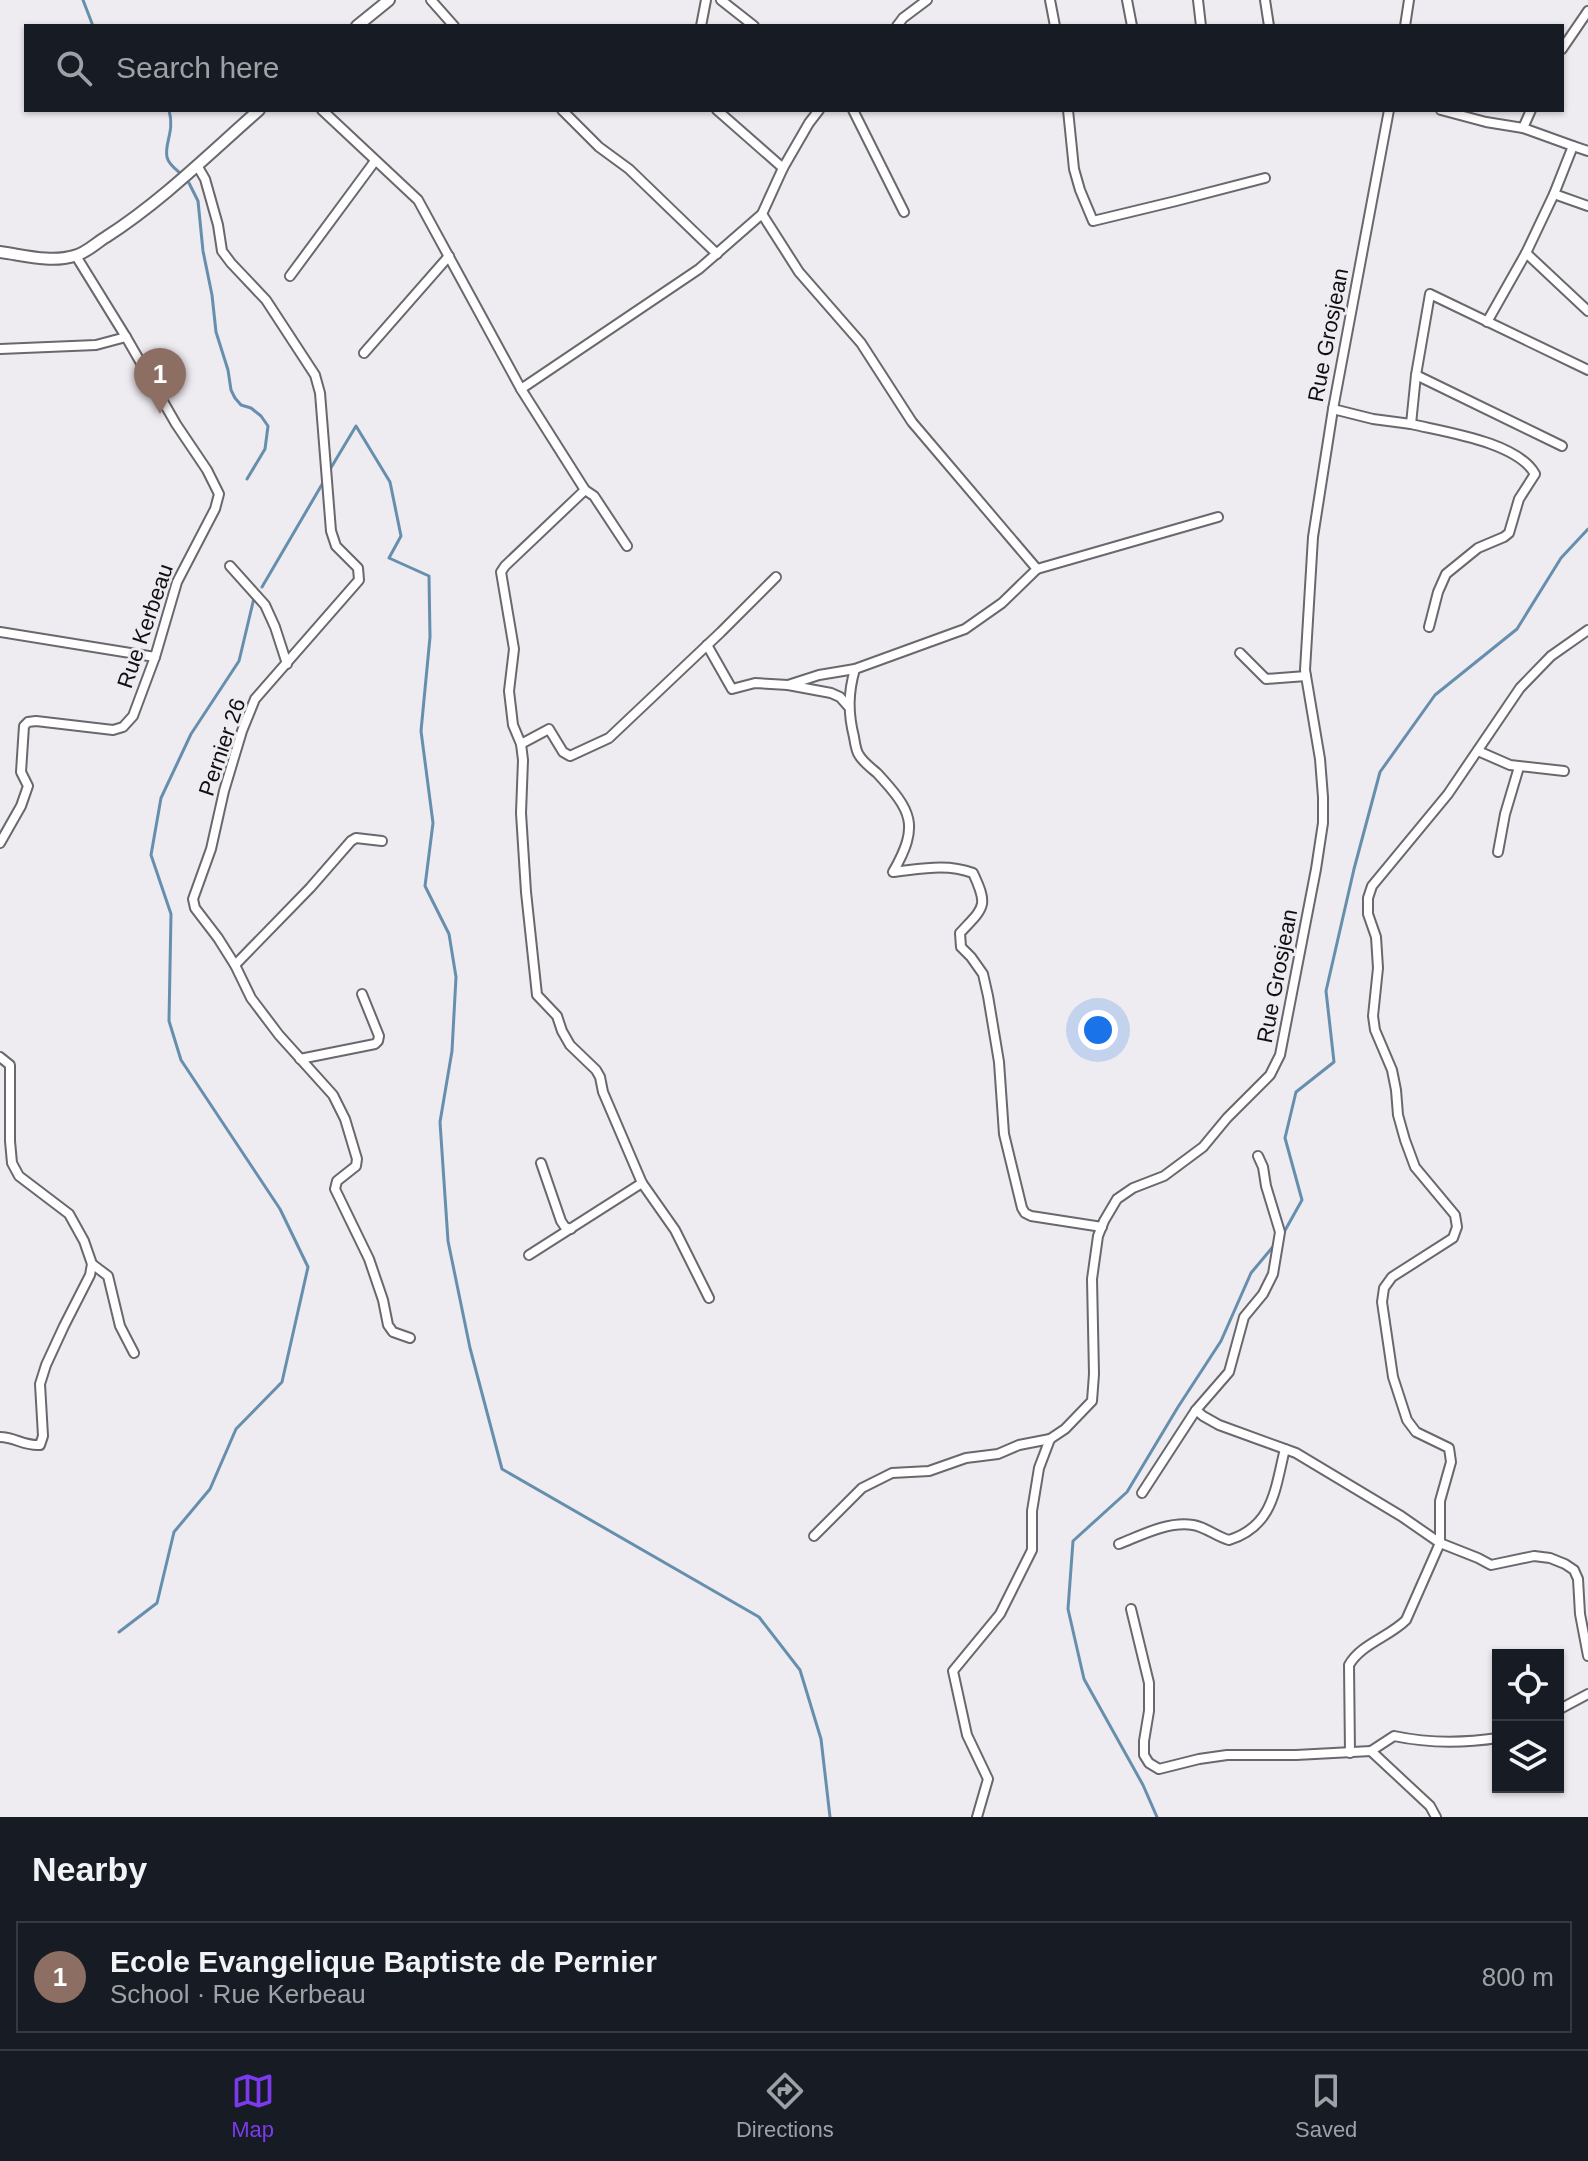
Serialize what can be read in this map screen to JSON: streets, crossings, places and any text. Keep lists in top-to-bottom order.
{
  "streets": {
    "street": ["Rue Grosjean", "Rue Kerbeau", "Pernier 26"]
  },
  "page": {
    "search": "Search here",
    "pins": "1",
    "heading": "Nearby",
    "list": [
      {
        "mark": "1",
        "name": "Ecole Evangelique Baptiste de Pernier",
        "note": "School · Rue Kerbeau",
        "value": "800 m"
      }
    ],
    "nav": ["Map", "Directions", "Saved"]
  }
}
